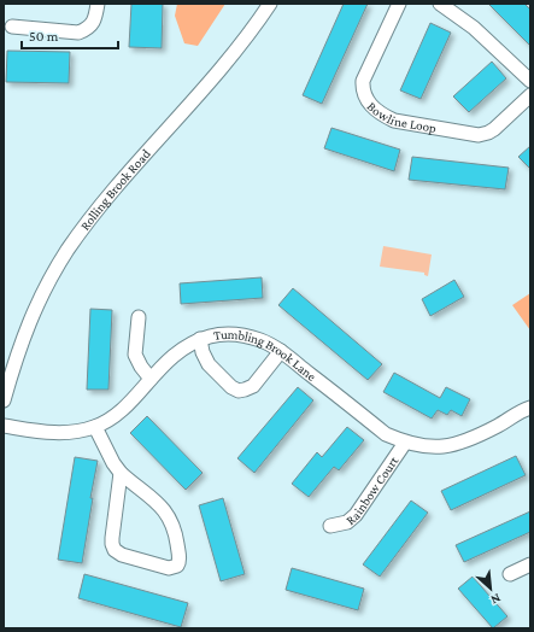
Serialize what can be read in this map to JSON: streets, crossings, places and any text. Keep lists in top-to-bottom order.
{
  "streets": {
    "street": [
      "Bowline Loop",
      "Rolling Brook Road",
      "Tumbling Brook Lane",
      "Rainbow Court"
    ]
  },
  "crossings": [
    ["Tumbling Brook Lane", "Rainbow Court"]
  ],
  "scale_bar": "50 m",
  "north": "bottom right"
}
